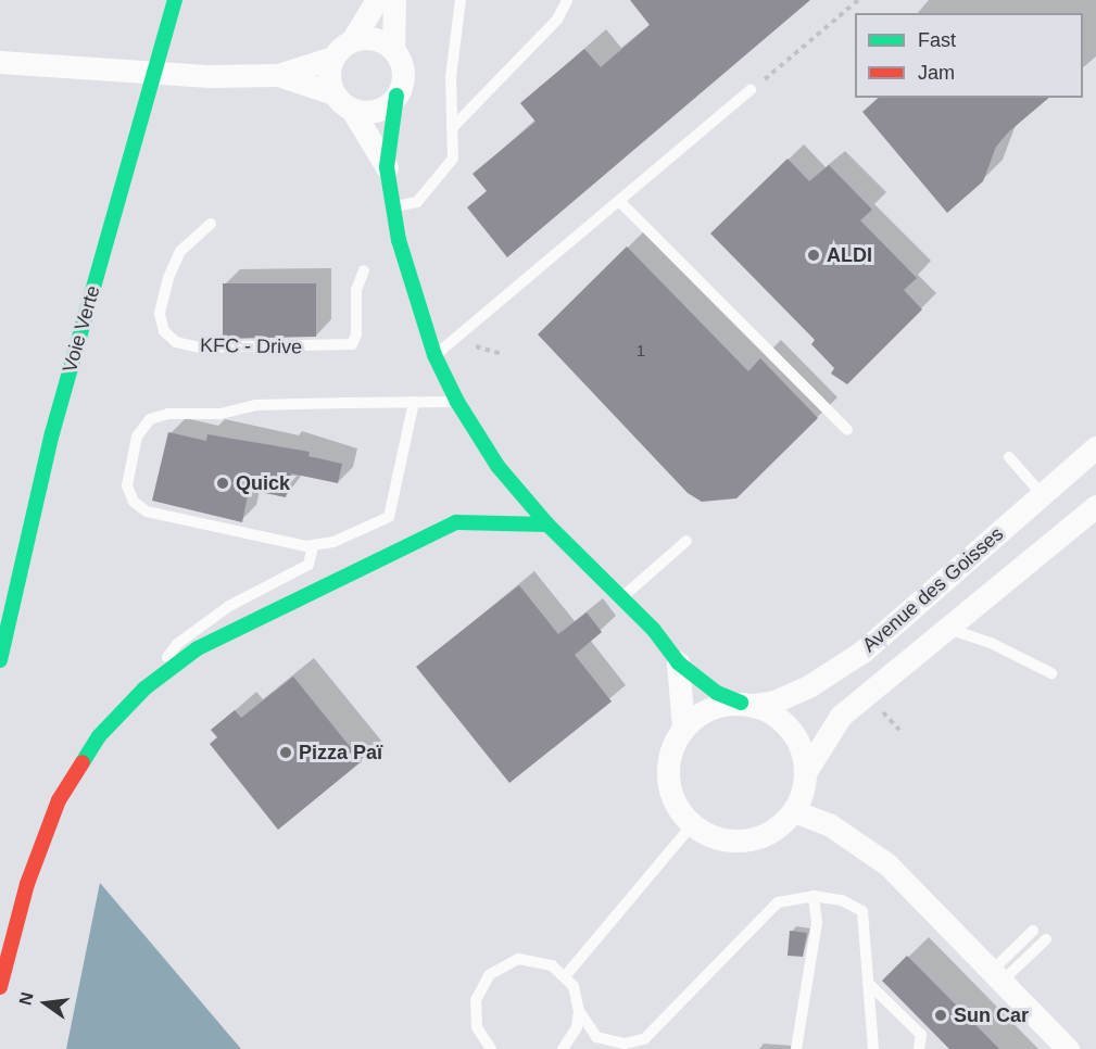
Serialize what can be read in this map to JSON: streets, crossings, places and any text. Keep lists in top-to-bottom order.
{
  "streets": {
    "main road": ["Voie Verte"],
    "street": ["Avenue des Goisses"],
    "lane": ["KFC - Drive"]
  },
  "places": [
    "ALDI",
    "Quick",
    "Pizza Paï",
    "Sun Car"
  ],
  "house_numbers": ["1"],
  "legend": ["Fast", "Jam"],
  "north": "left"
}
